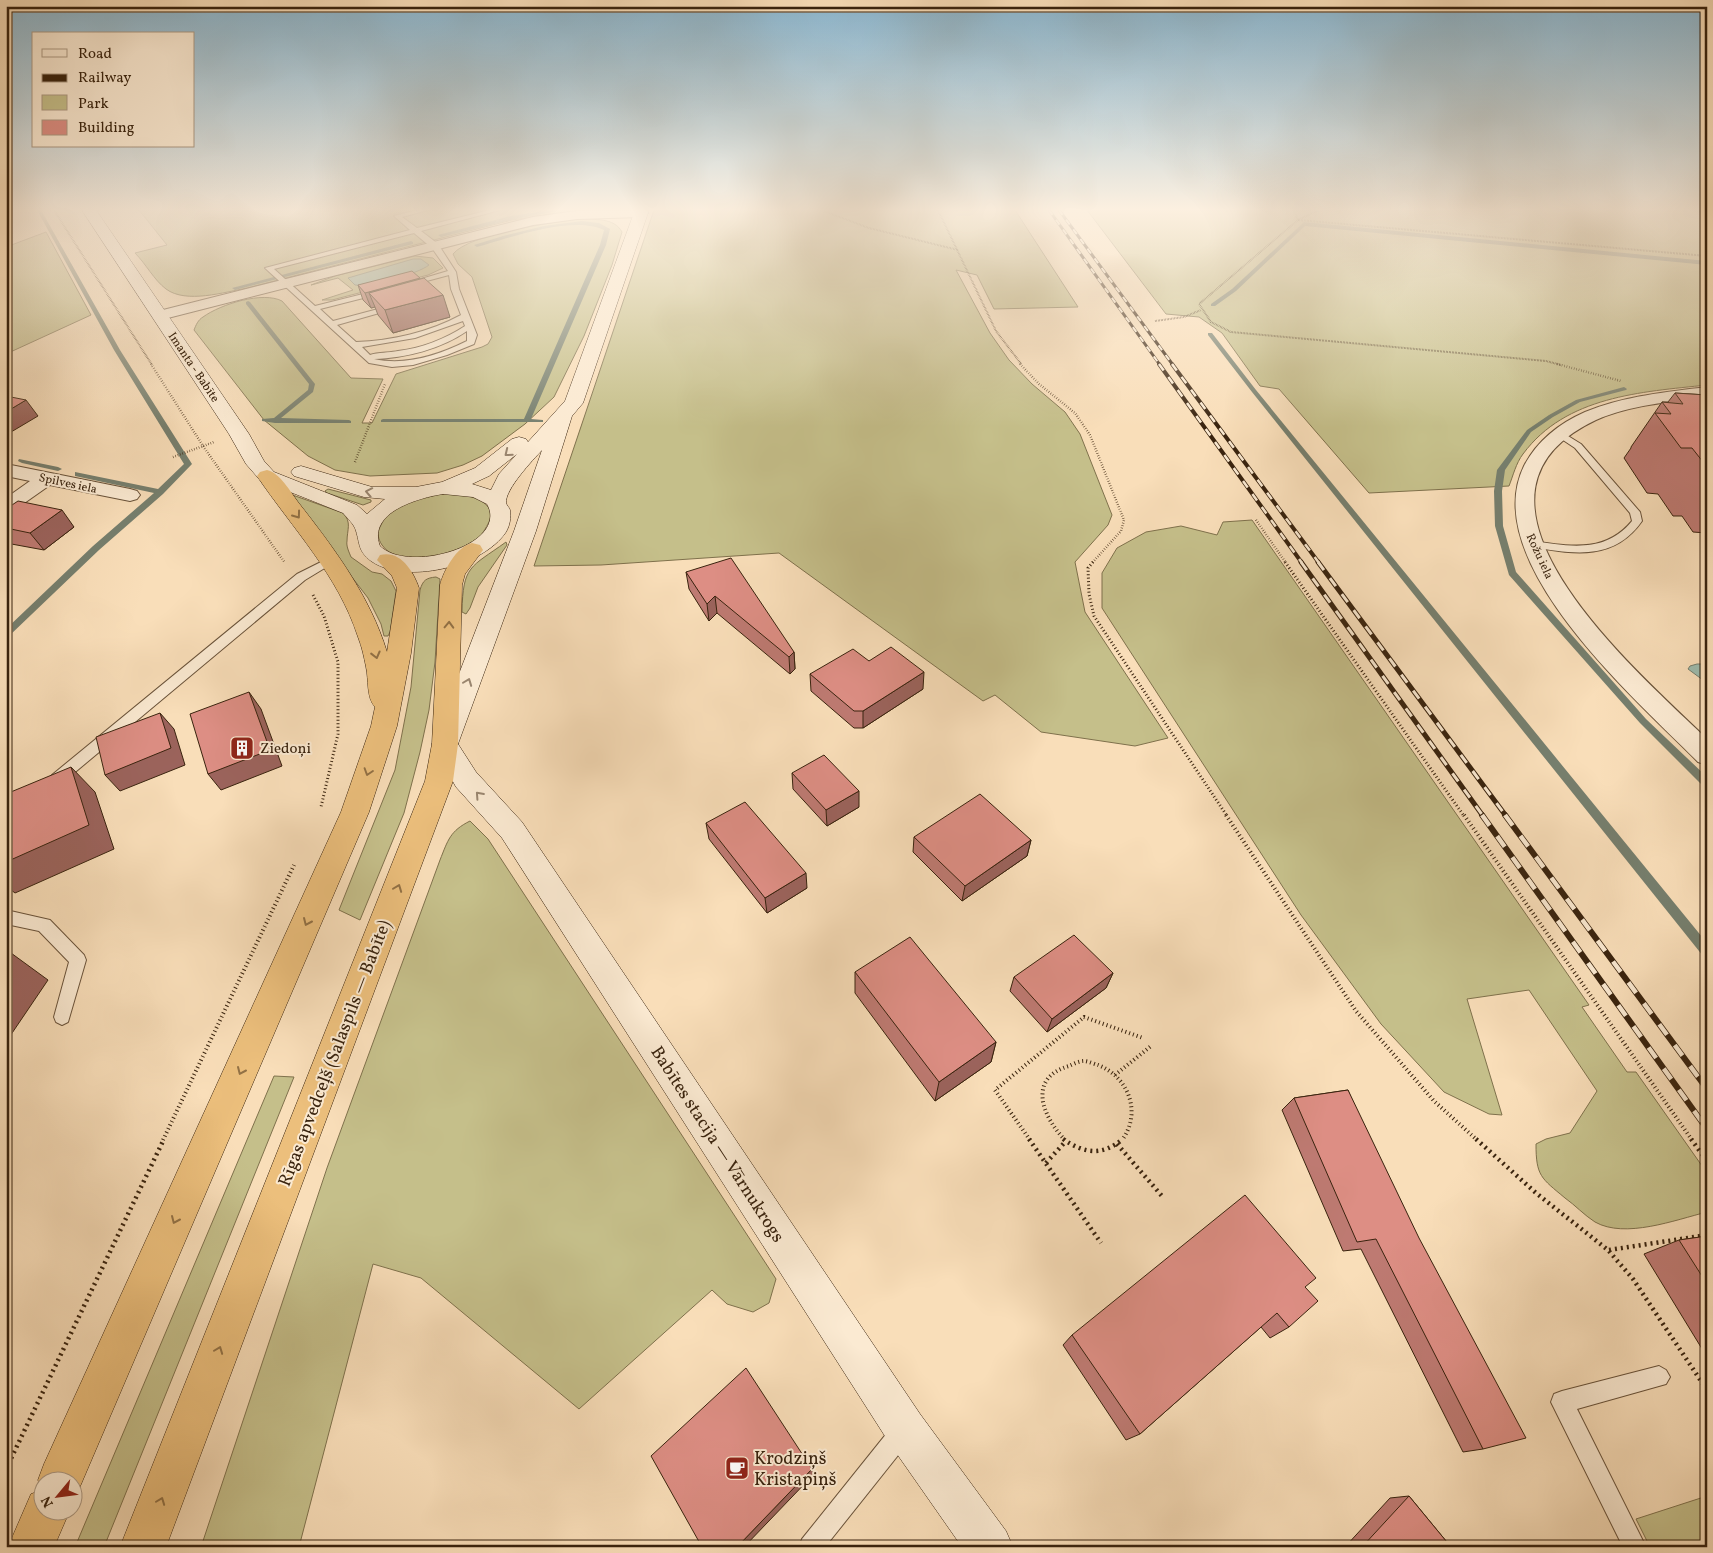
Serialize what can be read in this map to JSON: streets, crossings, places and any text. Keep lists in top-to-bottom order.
{
  "streets": {
    "highway": ["Rīgas apvedceļš (Salaspils — Babīte)"],
    "main road": ["Imanta - Babīte", "Babītes stacija — Vārnukrogs"],
    "street": ["Spilves iela", "Rožu iela"]
  },
  "crossings": [
    ["Rīgas apvedceļš (Salaspils — Babīte)", "Babītes stacija — Vārnukrogs"]
  ],
  "one_way": ["Babītes stacija — Vārnukrogs"],
  "places": {
    "building": ["Ziedoņi"],
    "cafe": ["Krodziņš Kristapiņš"]
  },
  "legend": [
    "Road",
    "Railway",
    "Park",
    "Building"
  ],
  "north": "bottom left"
}
